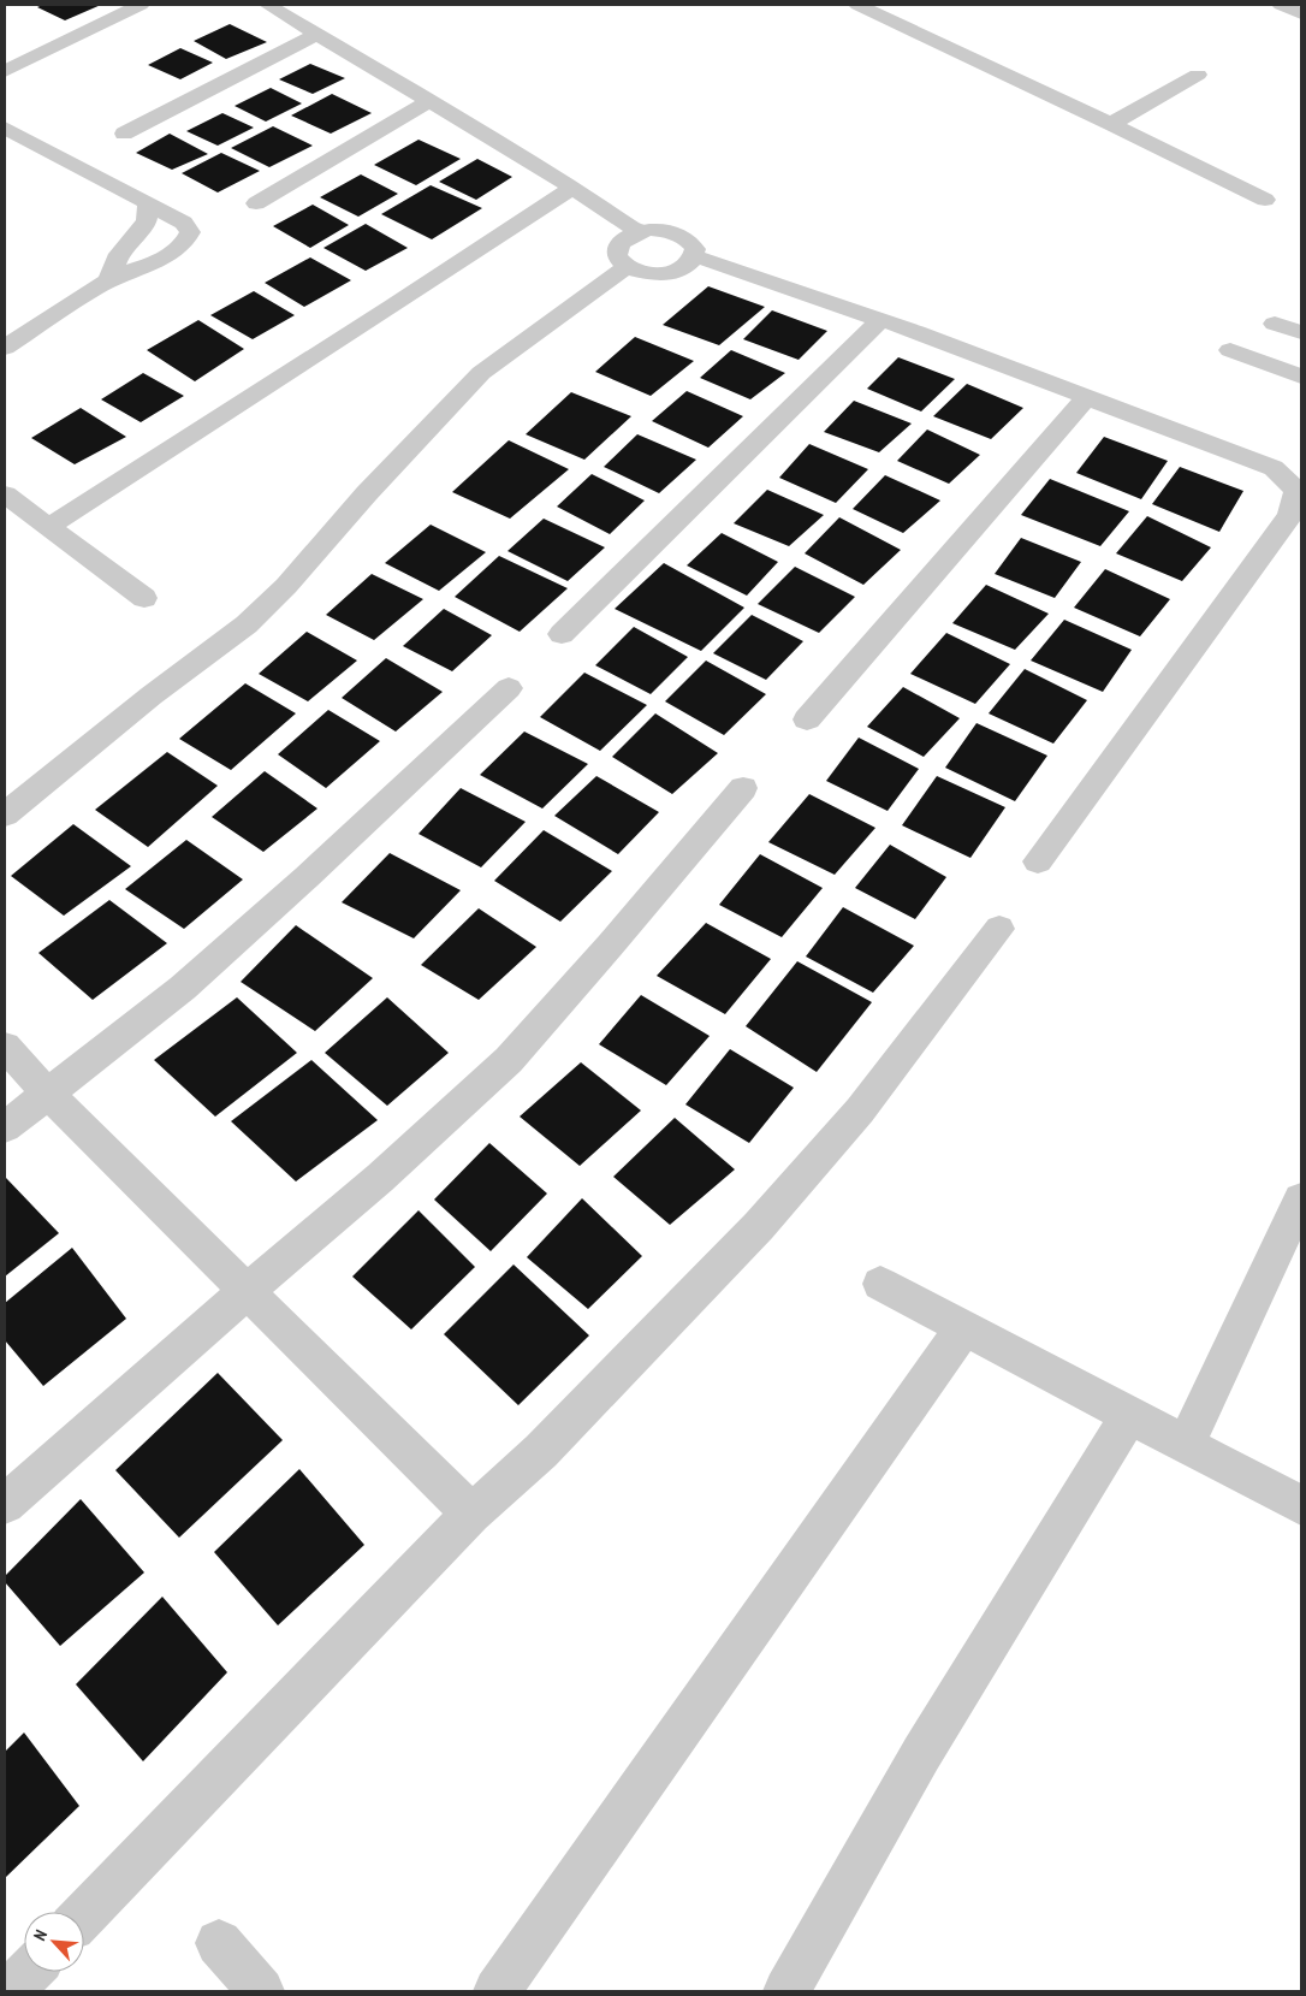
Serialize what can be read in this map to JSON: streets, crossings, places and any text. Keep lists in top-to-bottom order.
{
  "north": "top left"
}
